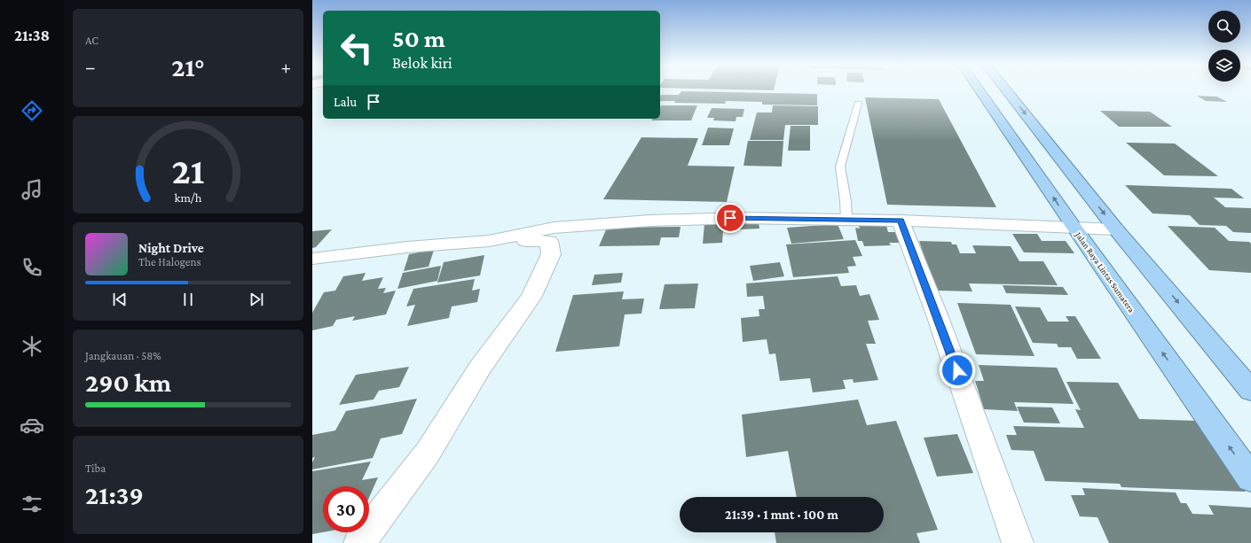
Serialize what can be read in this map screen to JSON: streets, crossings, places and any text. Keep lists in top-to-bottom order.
{
  "streets": {
    "highway": ["Jalan Raya Lintas Sumatera"]
  },
  "page": {
    "tabs": "21:38",
    "tile": [
      "AC",
      ["Jangkauan · 58%", "290 km"],
      ["Tiba", "21:39"]
    ],
    "turn": ["50 m", "Belok kiri"],
    "heat": ["−", "21°", "+"],
    "then": "Lalu",
    "song": ["Night Drive", "The Halogens"],
    "limit": "30",
    "trip": "21:39 · 1 mnt · 100 m",
    "gauge": ["21", "km/h"]
  }
}
